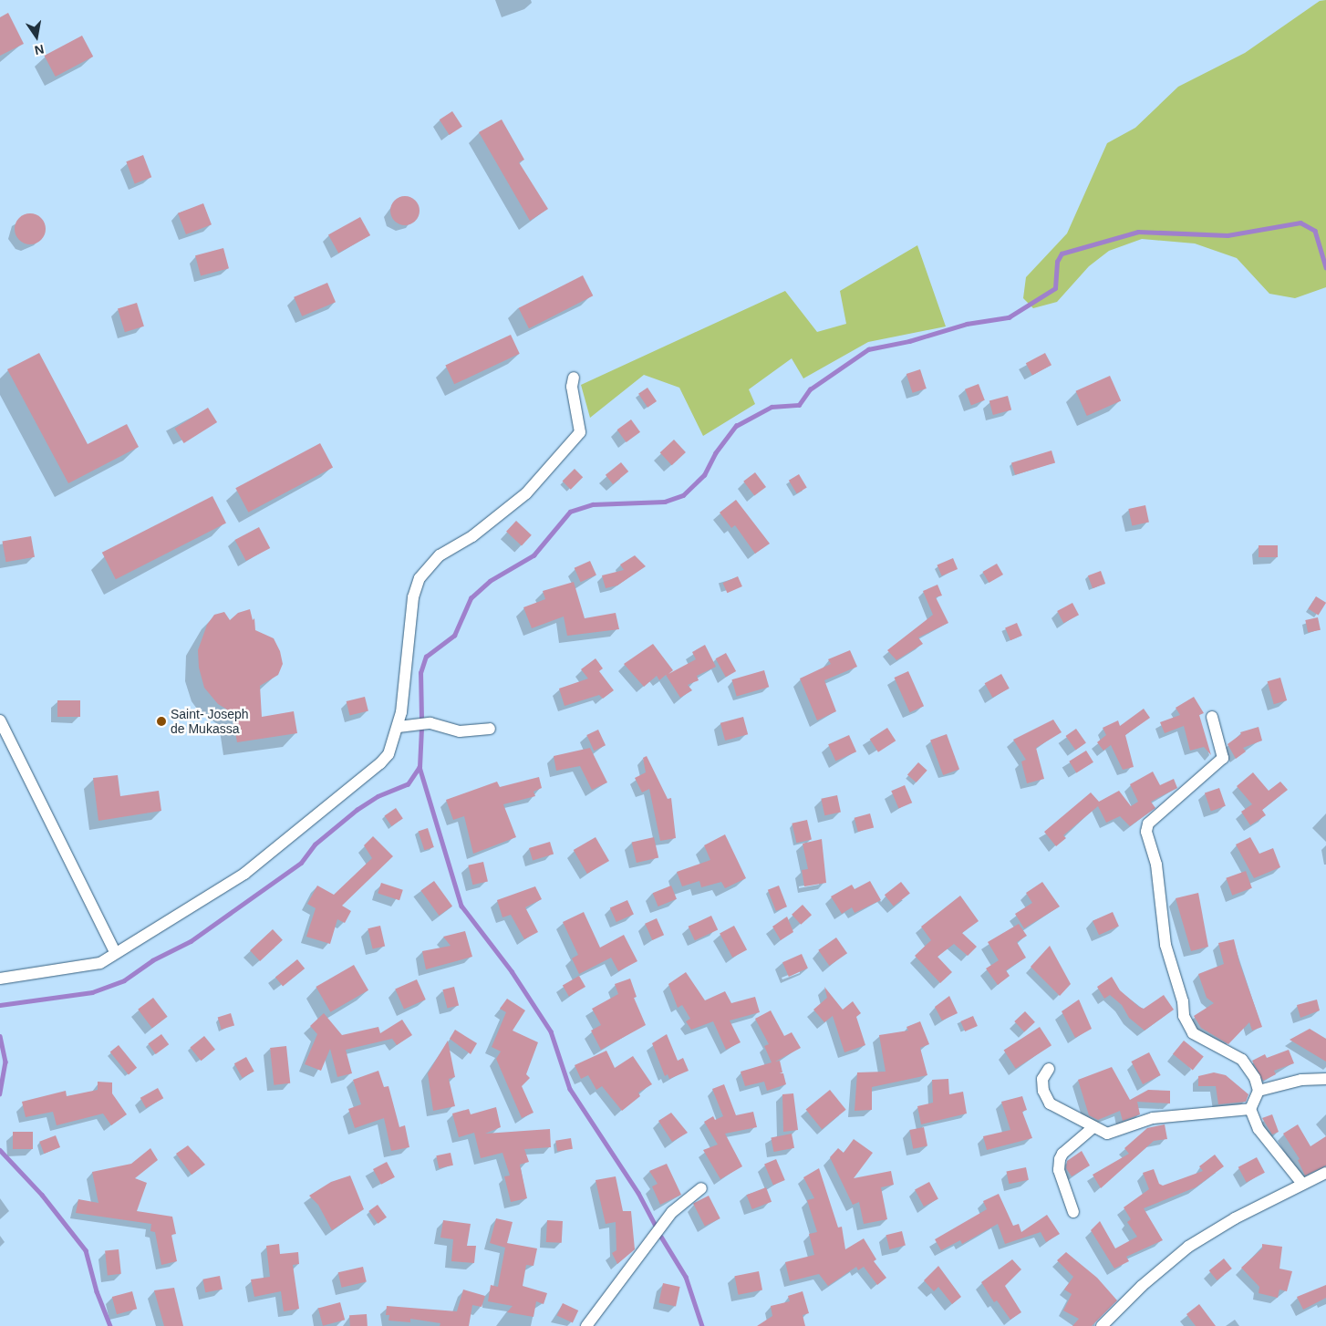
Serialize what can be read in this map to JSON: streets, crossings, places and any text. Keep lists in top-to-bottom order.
{
  "places": ["Saint- Joseph de Mukassa"],
  "north": "bottom"
}
